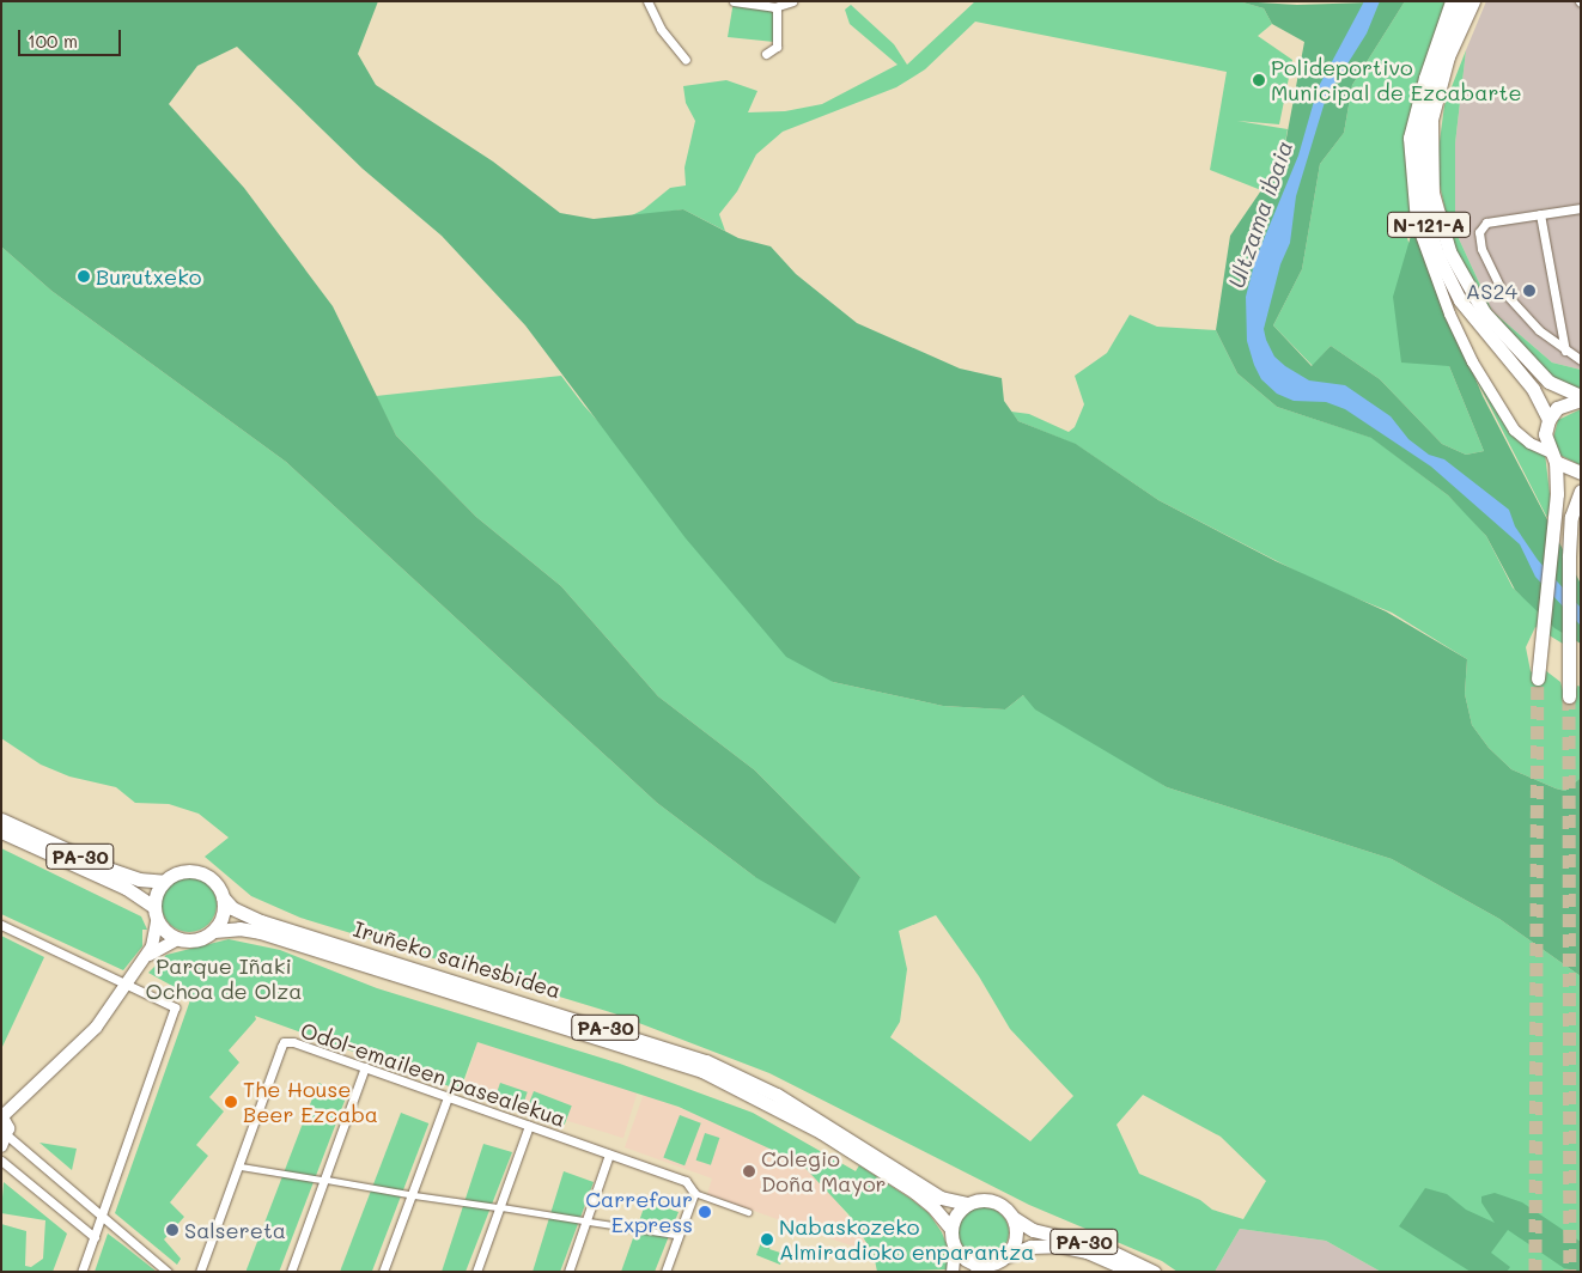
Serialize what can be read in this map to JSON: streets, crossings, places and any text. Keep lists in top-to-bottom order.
{
  "streets": {
    "highway": ["N-121-A", "PA-30", "Iruñeko saihesbidea"],
    "street": ["Odol-emaileen pasealekua"]
  },
  "crossings": [
    ["PA-30", "Iruñeko saihesbidea"]
  ],
  "water": ["Ultzama ibaia"],
  "parks": ["Parque Iñaki Ochoa de Olza"],
  "places": [
    "Polideportivo Municipal de Ezcabarte",
    "Burutxeko",
    "AS24",
    "The House Beer Ezcaba",
    "Colegio Doña Mayor",
    "Carrefour Express",
    "Salsereta",
    "Nabaskozeko Almiradioko enparantza"
  ],
  "scale_bar": "100 m"
}
